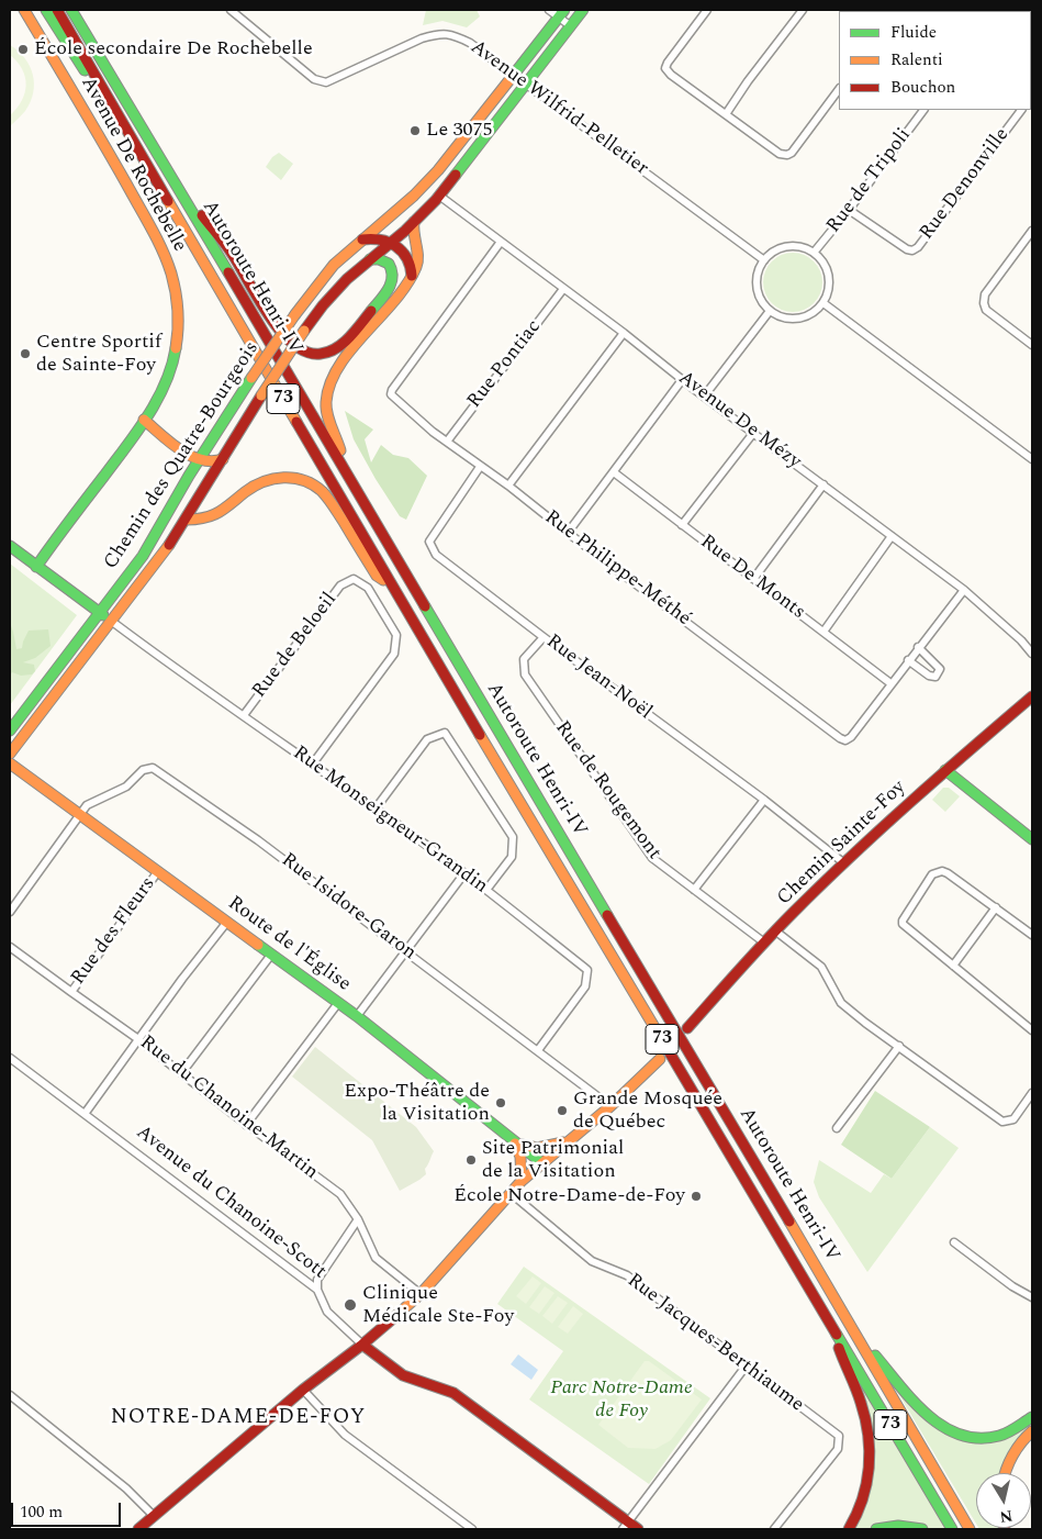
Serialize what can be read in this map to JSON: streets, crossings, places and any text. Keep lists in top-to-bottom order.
{
  "streets": {
    "main road": [
      "Avenue De Rochebelle",
      "Autoroute Henri-IV",
      "73",
      "Chemin des Quatre-Bourgeois",
      "Chemin Sainte-Foy",
      "Route de l'Église",
      "Avenue du Chanoine-Scott"
    ],
    "street": [
      "Avenue Wilfrid-Pelletier",
      "Rue de Tripoli",
      "Rue Denonville",
      "Rue Pontiac",
      "Avenue De Mézy",
      "Rue Philippe-Méthé",
      "Rue De Monts",
      "Rue de Beloeil",
      "Rue Jean-Noël",
      "Rue de Rougemont",
      "Rue Monseigneur-Grandin",
      "Rue Isidore-Garon",
      "Rue des Fleurs",
      "Rue du Chanoine-Martin",
      "Rue Jacques-Berthiaume"
    ]
  },
  "crossings": [
    ["Avenue Wilfrid-Pelletier", "Rue de Tripoli"],
    ["Avenue Wilfrid-Pelletier", "Chemin des Quatre-Bourgeois"],
    ["Rue de Tripoli", "Rue Denonville"],
    ["Rue Pontiac", "Avenue De Mézy"],
    ["Rue Pontiac", "Rue Philippe-Méthé"],
    ["Avenue De Mézy", "Chemin des Quatre-Bourgeois"],
    ["Avenue De Mézy", "Rue Philippe-Méthé"],
    ["Chemin des Quatre-Bourgeois", "Rue Monseigneur-Grandin"],
    ["Rue Philippe-Méthé", "Rue De Monts"],
    ["Rue Philippe-Méthé", "Rue Jean-Noël"],
    ["Rue de Beloeil", "Rue Monseigneur-Grandin"],
    ["Rue Jean-Noël", "Rue de Rougemont"],
    ["Rue Jean-Noël", "Chemin Sainte-Foy"],
    ["Rue de Rougemont", "Chemin Sainte-Foy"],
    ["Rue Monseigneur-Grandin", "Rue Isidore-Garon"],
    ["Rue Isidore-Garon", "Route de l'Église"],
    ["Rue des Fleurs", "Route de l'Église"],
    ["Rue des Fleurs", "Rue du Chanoine-Martin"]
  ],
  "districts": ["NOTRE-DAME-DE-FOY"],
  "parks": ["Parc Notre-Dame de Foy"],
  "places": [
    "École secondaire De Rochebelle",
    "Le 3075",
    "Centre Sportif de Sainte-Foy",
    "Expo-Théâtre de la Visitation",
    "Grande Mosquée de Québec",
    "Site Patrimonial de la Visitation",
    "École Notre-Dame-de-Foy",
    "Clinique Médicale Ste-Foy"
  ],
  "legend": ["Fluide", "Ralenti", "Bouchon"],
  "scale_bar": "100 m",
  "north": "bottom"
}
